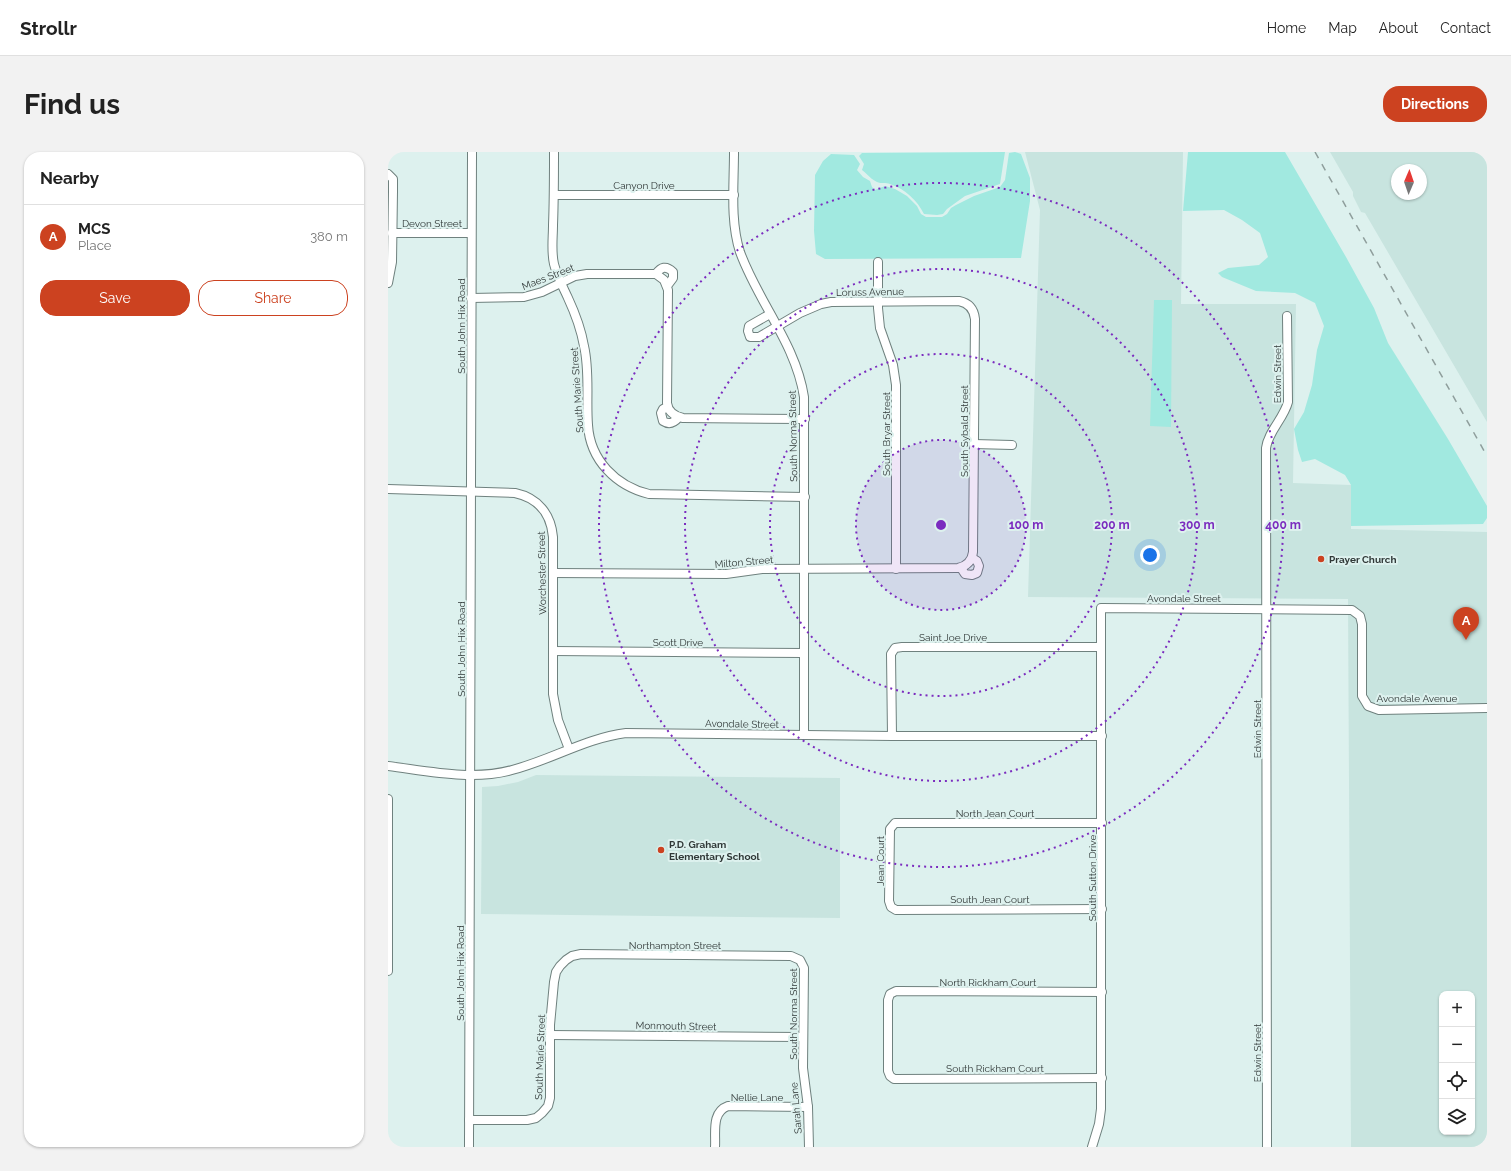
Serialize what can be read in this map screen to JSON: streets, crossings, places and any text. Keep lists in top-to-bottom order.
{
  "streets": {
    "street": [
      "Canyon Drive",
      "Devon Street",
      "Maes Street",
      "Loruss Avenue",
      "South John Hix Road",
      "Edwin Street",
      "South Marie Street",
      "South Sybald Street",
      "South Bryar Street",
      "South Norma Street",
      "Milton Street",
      "Worchester Street",
      "Avondale Street",
      "Saint Joe Drive",
      "Scott Drive",
      "Avondale Avenue",
      "North Jean Court",
      "Jean Court",
      "South Sutton Drive",
      "South Jean Court",
      "Northampton Street",
      "North Rickham Court",
      "Monmouth Street",
      "South Rickham Court",
      "Nellie Lane",
      "Sarah Lane"
    ]
  },
  "crossings": [
    ["Canyon Drive", "South Marie Street"],
    ["Canyon Drive", "South Norma Street"],
    ["Devon Street", "South John Hix Road"],
    ["Maes Street", "South John Hix Road"],
    ["Maes Street", "South Marie Street"],
    ["Maes Street", "South Norma Street"],
    ["Loruss Avenue", "South Sybald Street"],
    ["Loruss Avenue", "South Bryar Street"],
    ["Loruss Avenue", "South Norma Street"],
    ["South John Hix Road", "South Marie Street"],
    ["South John Hix Road", "Worchester Street"],
    ["South John Hix Road", "Avondale Street"],
    ["Edwin Street", "Avondale Street"],
    ["Edwin Street", "Avondale Avenue"],
    ["South Marie Street", "South Norma Street"],
    ["South Marie Street", "Northampton Street"],
    ["South Marie Street", "Monmouth Street"],
    ["South Sybald Street", "Milton Street"],
    ["South Bryar Street", "Milton Street"],
    ["South Norma Street", "Milton Street"],
    ["South Norma Street", "Avondale Street"],
    ["South Norma Street", "Scott Drive"],
    ["South Norma Street", "Northampton Street"],
    ["South Norma Street", "Monmouth Street"],
    ["South Norma Street", "Sarah Lane"],
    ["Milton Street", "Worchester Street"],
    ["Worchester Street", "Avondale Street"],
    ["Worchester Street", "Scott Drive"],
    ["Avondale Street", "Saint Joe Drive"],
    ["Avondale Street", "Avondale Avenue"],
    ["Avondale Street", "South Sutton Drive"],
    ["Saint Joe Drive", "South Sutton Drive"],
    ["North Jean Court", "Jean Court"],
    ["North Jean Court", "South Sutton Drive"],
    ["Jean Court", "South Jean Court"],
    ["South Sutton Drive", "South Jean Court"],
    ["South Sutton Drive", "North Rickham Court"],
    ["South Sutton Drive", "South Rickham Court"],
    ["North Rickham Court", "South Rickham Court"],
    ["Nellie Lane", "Sarah Lane"]
  ],
  "places": ["Prayer Church", "P.D. Graham Elementary School"],
  "north": "top",
  "page": {
    "header": "Strollr",
    "nav": [
      "Home",
      "Map",
      "About",
      "Contact"
    ],
    "buttons": [
      "Directions",
      ["Save", "Share"]
    ],
    "title": "Find us",
    "heading": "Nearby",
    "list": [
      {
        "mark": "A",
        "name": "MCS",
        "note": "Place",
        "value": "380 m"
      }
    ],
    "pins": "A",
    "map_buttons": ["+", "−"]
  },
  "rings": [
    "100 m",
    "200 m",
    "300 m",
    "400 m"
  ]
}
